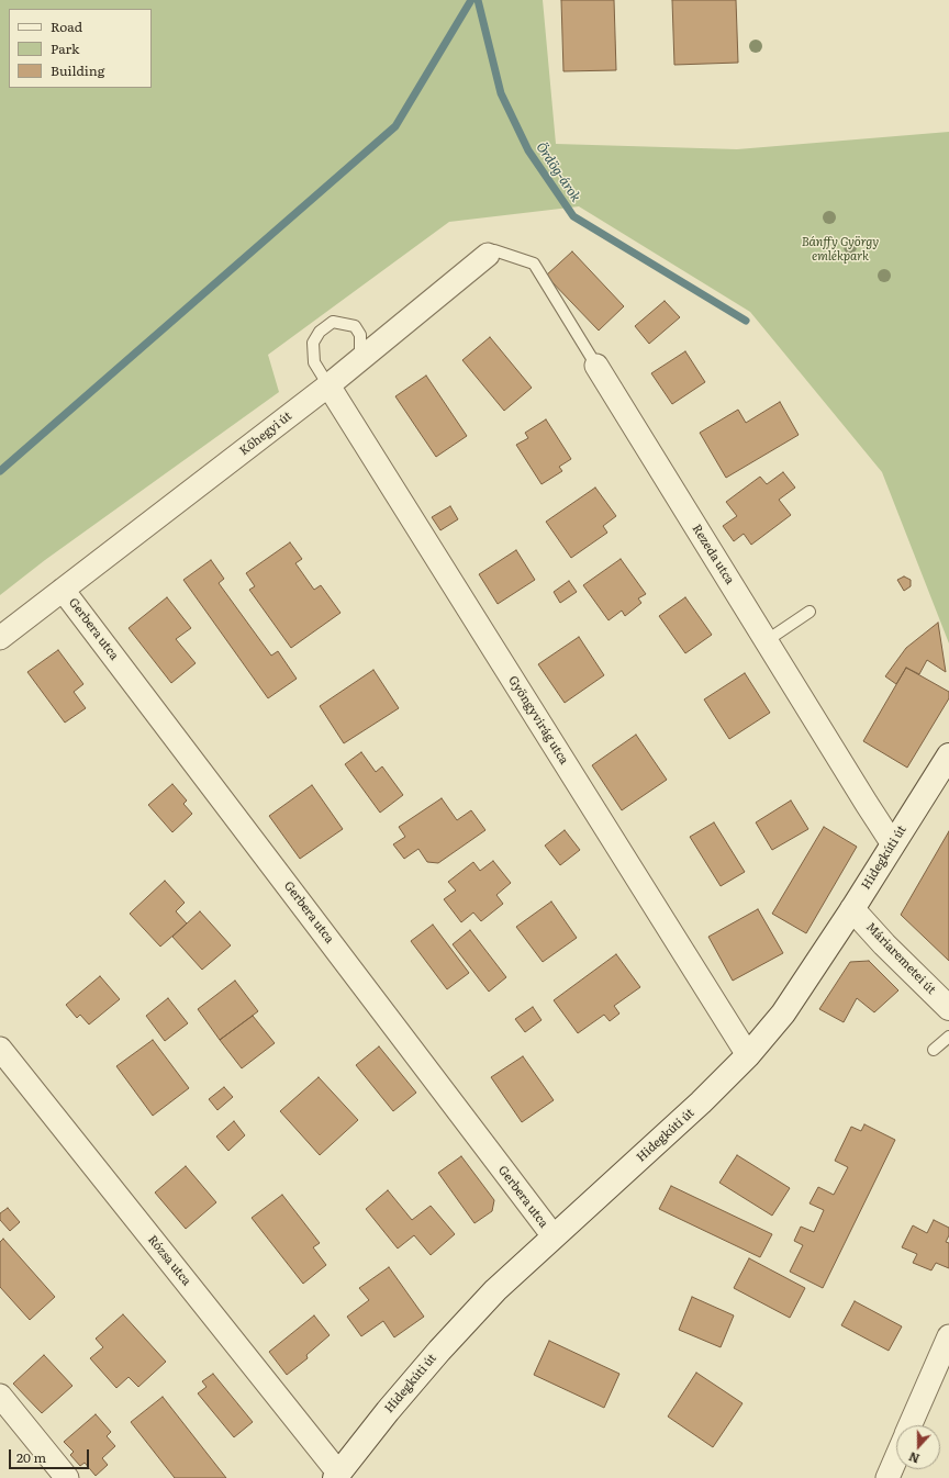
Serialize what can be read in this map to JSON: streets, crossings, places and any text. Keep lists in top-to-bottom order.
{
  "streets": {
    "main road": ["Hidegkúti út", "Máriaremetei út"],
    "street": [
      "Kőhegyi út",
      "Rezeda utca",
      "Gerbera utca",
      "Gyöngyvirág utca",
      "Rózsa utca"
    ]
  },
  "crossings": [
    ["Kőhegyi út", "Rezeda utca"],
    ["Kőhegyi út", "Gerbera utca"],
    ["Kőhegyi út", "Gyöngyvirág utca"],
    ["Rezeda utca", "Hidegkúti út"],
    ["Gerbera utca", "Hidegkúti út"],
    ["Gyöngyvirág utca", "Hidegkúti út"],
    ["Hidegkúti út", "Máriaremetei út"],
    ["Hidegkúti út", "Rózsa utca"]
  ],
  "water": ["Ördög-árok"],
  "parks": ["Bánffy György emlékpark"],
  "legend": ["Road", "Park", "Building"],
  "scale_bar": "20 m",
  "north": "bottom"
}
